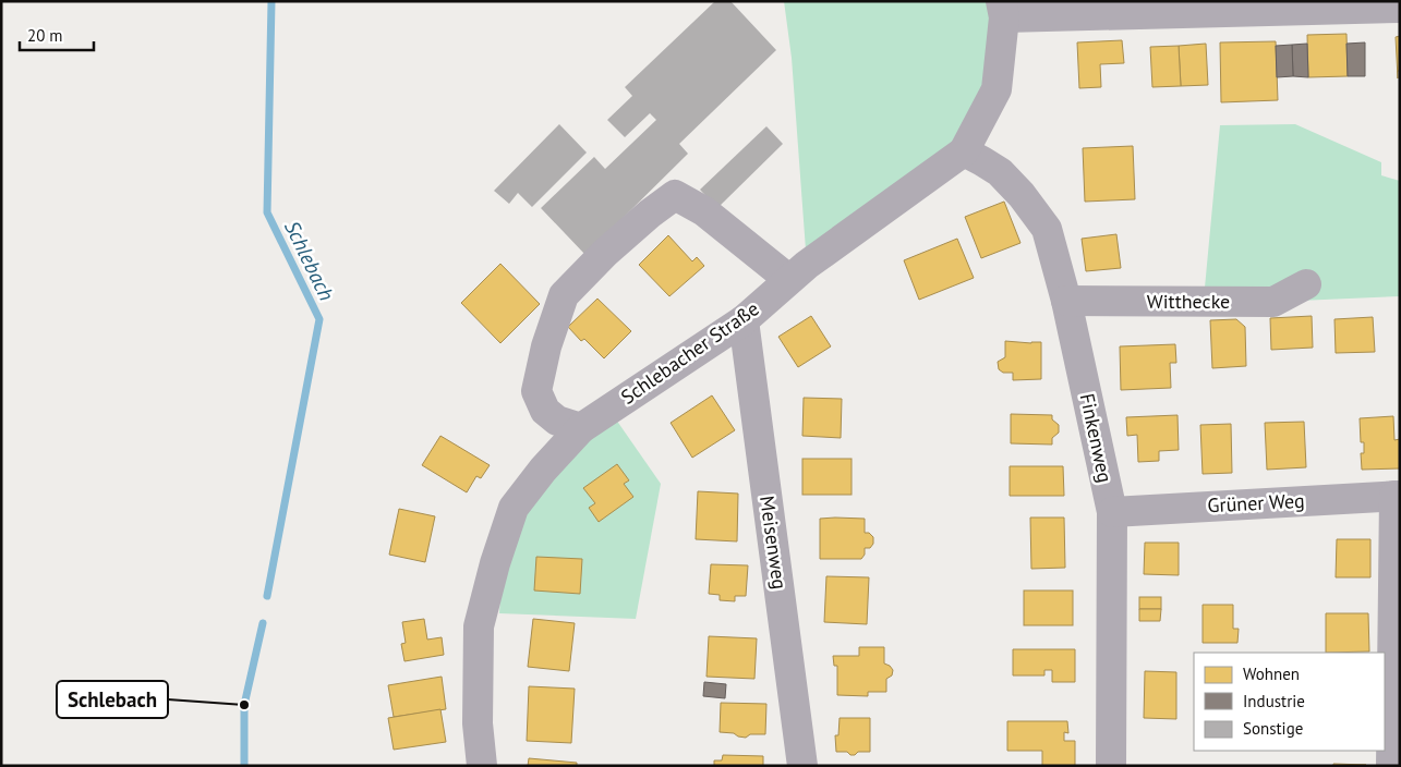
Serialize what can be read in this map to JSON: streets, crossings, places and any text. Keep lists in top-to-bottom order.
{
  "streets": {
    "street": [
      "Witthecke",
      "Schlebacher Straße",
      "Finkenweg",
      "Grüner Weg",
      "Meisenweg"
    ]
  },
  "crossings": [
    ["Witthecke", "Finkenweg"],
    ["Schlebacher Straße", "Finkenweg"],
    ["Schlebacher Straße", "Meisenweg"],
    ["Finkenweg", "Grüner Weg"]
  ],
  "water": ["Schlebach"],
  "places": ["Schlebach"],
  "legend": ["Wohnen", "Industrie", "Sonstige"],
  "scale_bar": "20 m"
}
